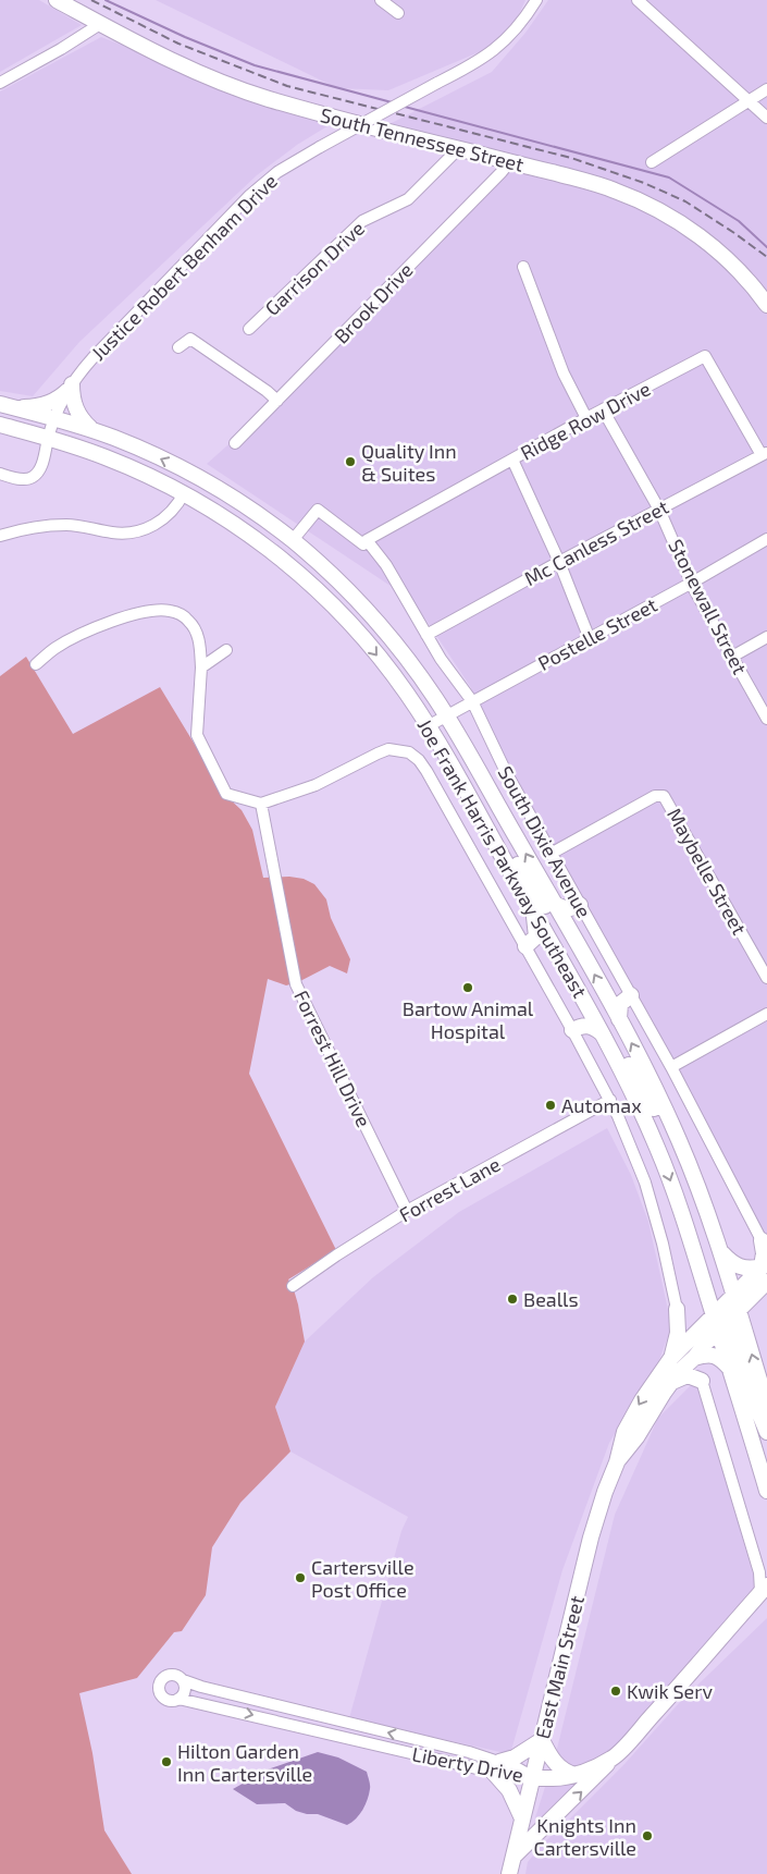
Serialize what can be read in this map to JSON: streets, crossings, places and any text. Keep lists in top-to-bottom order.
{
  "streets": {
    "main road": ["South Tennessee Street", "Joe Frank Harris Parkway Southeast", "East Main Street"],
    "street": [
      "Justice Robert Benham Drive",
      "Garrison Drive",
      "Brook Drive",
      "Ridge Row Drive",
      "Mc Canless Street",
      "Stonewall Street",
      "Postelle Street",
      "South Dixie Avenue",
      "Maybelle Street",
      "Forrest Hill Drive",
      "Forrest Lane",
      "Liberty Drive"
    ]
  },
  "crossings": [
    ["South Tennessee Street", "Garrison Drive"],
    ["South Tennessee Street", "Brook Drive"],
    ["Justice Robert Benham Drive", "Joe Frank Harris Parkway Southeast"],
    ["Ridge Row Drive", "Mc Canless Street"],
    ["Ridge Row Drive", "Stonewall Street"],
    ["Ridge Row Drive", "South Dixie Avenue"],
    ["Mc Canless Street", "Stonewall Street"],
    ["Mc Canless Street", "South Dixie Avenue"],
    ["Stonewall Street", "Postelle Street"],
    ["Postelle Street", "South Dixie Avenue"],
    ["Postelle Street", "Joe Frank Harris Parkway Southeast"],
    ["South Dixie Avenue", "Joe Frank Harris Parkway Southeast"],
    ["South Dixie Avenue", "Maybelle Street"],
    ["Joe Frank Harris Parkway Southeast", "East Main Street"],
    ["Forrest Hill Drive", "Forrest Lane"],
    ["East Main Street", "Liberty Drive"]
  ],
  "places": [
    "Quality Inn & Suites",
    "Bartow Animal Hospital",
    "Automax",
    "Bealls",
    "Cartersville Post Office",
    "Kwik Serv",
    "Hilton Garden Inn Cartersville",
    "Knights Inn Cartersville"
  ]
}
